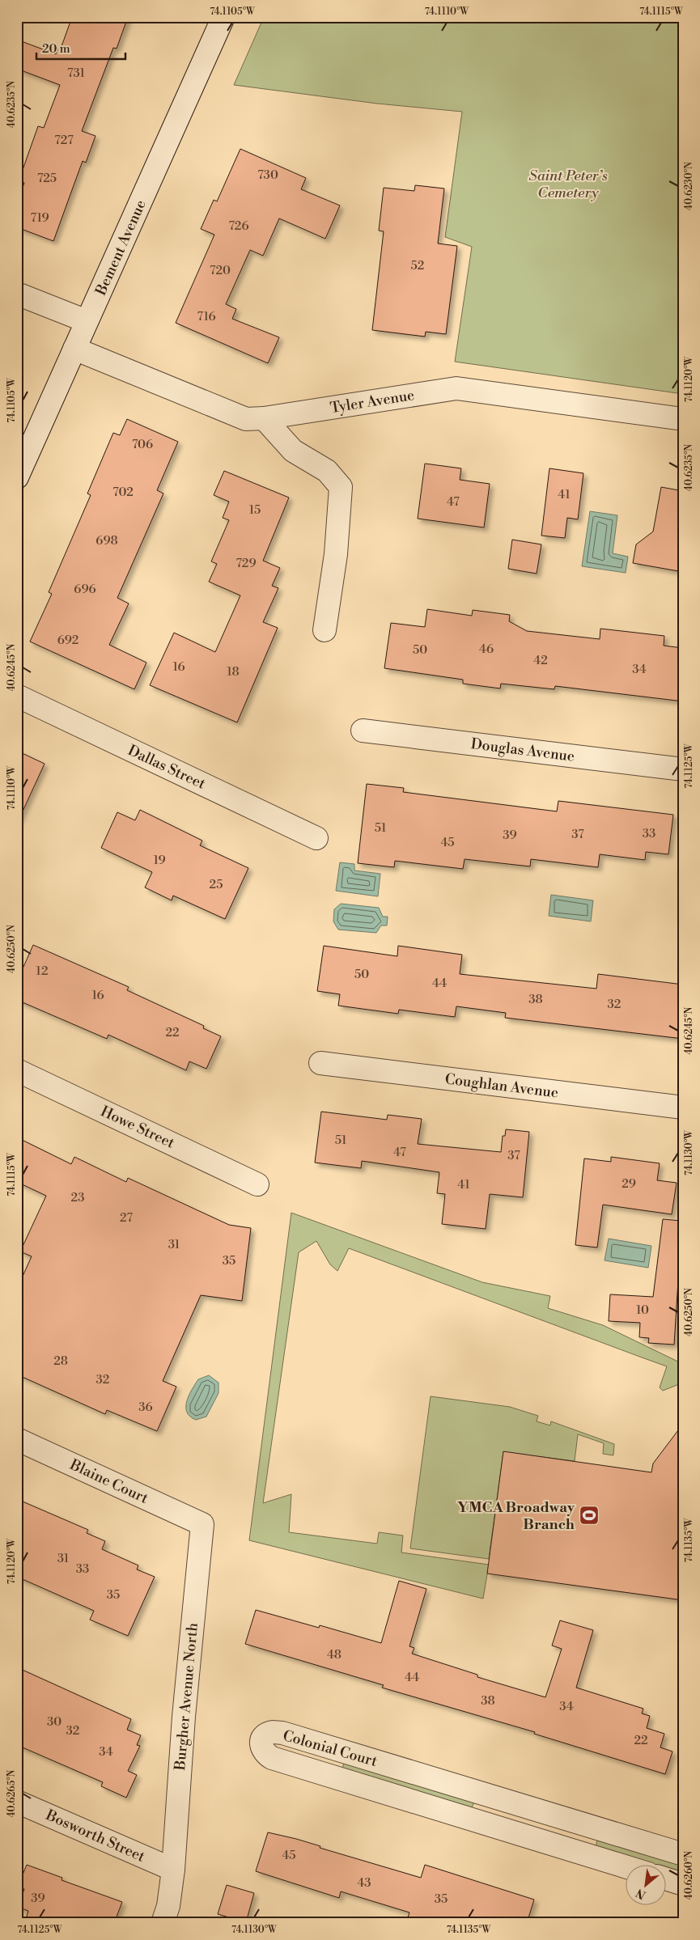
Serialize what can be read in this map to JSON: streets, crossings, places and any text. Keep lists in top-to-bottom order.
{
  "streets": {
    "street": [
      "Bement Avenue",
      "Tyler Avenue",
      "Douglas Avenue",
      "Dallas Street",
      "Coughlan Avenue",
      "Howe Street",
      "Blaine Court",
      "Burgher Avenue North",
      "Colonial Court",
      "Bosworth Street"
    ]
  },
  "crossings": [
    ["Bement Avenue", "Tyler Avenue"],
    ["Blaine Court", "Burgher Avenue North"],
    ["Burgher Avenue North", "Bosworth Street"]
  ],
  "parks": ["Saint Peter’s Cemetery"],
  "places": {
    "sports": ["YMCA Broadway Branch"]
  },
  "house_numbers": [
    "731",
    "727",
    "730",
    "725",
    "719",
    "726",
    "52",
    "720",
    "716",
    "706",
    "702",
    "41",
    "47",
    "15",
    "698",
    "729",
    "696",
    "692",
    "46",
    "50",
    "42",
    "16",
    "34",
    "18",
    "51",
    "33",
    "37",
    "39",
    "45",
    "19",
    "25",
    "12",
    "50",
    "44",
    "16",
    "38",
    "32",
    "22",
    "51",
    "47",
    "37",
    "29",
    "41",
    "23",
    "27",
    "31",
    "35",
    "10",
    "28",
    "32",
    "36",
    "31",
    "33",
    "35",
    "48",
    "44",
    "38",
    "34",
    "30",
    "32",
    "22",
    "34",
    "45",
    "43",
    "39",
    "35"
  ],
  "scale_bar": "20 m",
  "north": "bottom left",
  "coordinates": [
    "74.1105°W",
    "74.1110°W",
    "74.1115°W",
    "40.6235°N",
    "40.6230°N",
    "74.1120°W",
    "40.6245°N",
    "74.1125°W",
    "40.6250°N",
    "74.1130°W",
    "74.1135°W",
    "40.6265°N",
    "40.6260°N"
  ]
}
